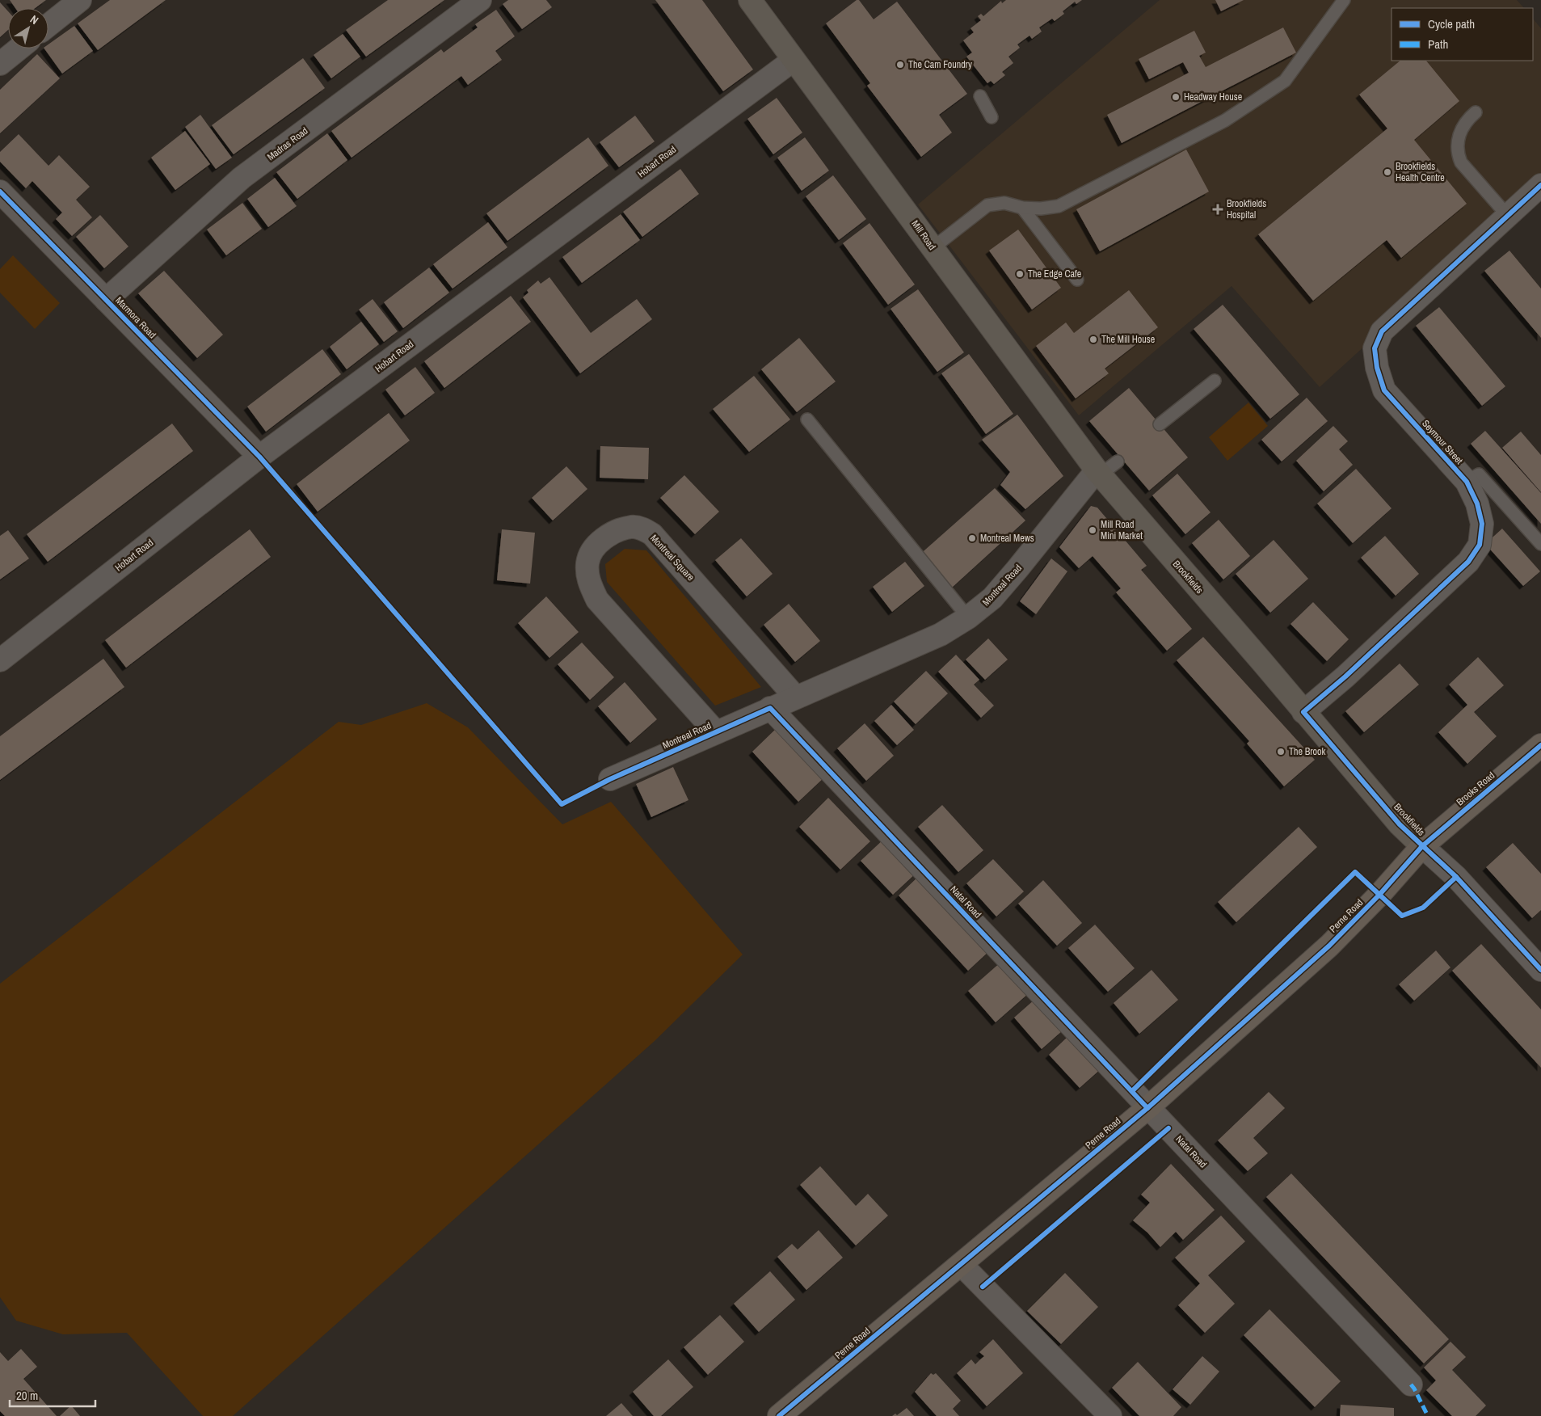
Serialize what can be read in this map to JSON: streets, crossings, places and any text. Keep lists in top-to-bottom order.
{
  "streets": {
    "main road": ["Brooks Road", "Perne Road"],
    "street": [
      "Madras Road",
      "Hobart Road",
      "Mill Road",
      "Marmora Road",
      "Seymour Street",
      "Montreal Square",
      "Brookfields",
      "Montreal Road",
      "Natal Road"
    ]
  },
  "crossings": [
    ["Madras Road", "Marmora Road"],
    ["Hobart Road", "Mill Road"],
    ["Hobart Road", "Marmora Road"],
    ["Mill Road", "Brookfields"],
    ["Mill Road", "Montreal Road"],
    ["Seymour Street", "Brookfields"],
    ["Montreal Square", "Montreal Road"],
    ["Brookfields", "Montreal Road"],
    ["Brookfields", "Brooks Road"],
    ["Brookfields", "Perne Road"],
    ["Montreal Road", "Natal Road"],
    ["Brooks Road", "Perne Road"],
    ["Natal Road", "Perne Road"]
  ],
  "places": {
    "other": [
      "The Cam Foundry",
      "Headway House",
      "Brookfields Health Centre",
      "The Edge Cafe",
      "The Mill House",
      "Mill Road Mini Market",
      "Montreal Mews",
      "The Brook"
    ],
    "health": ["Brookfields Hospital"]
  },
  "legend": ["Cycle path", "Path"],
  "scale_bar": "20 m",
  "north": "top right"
}
